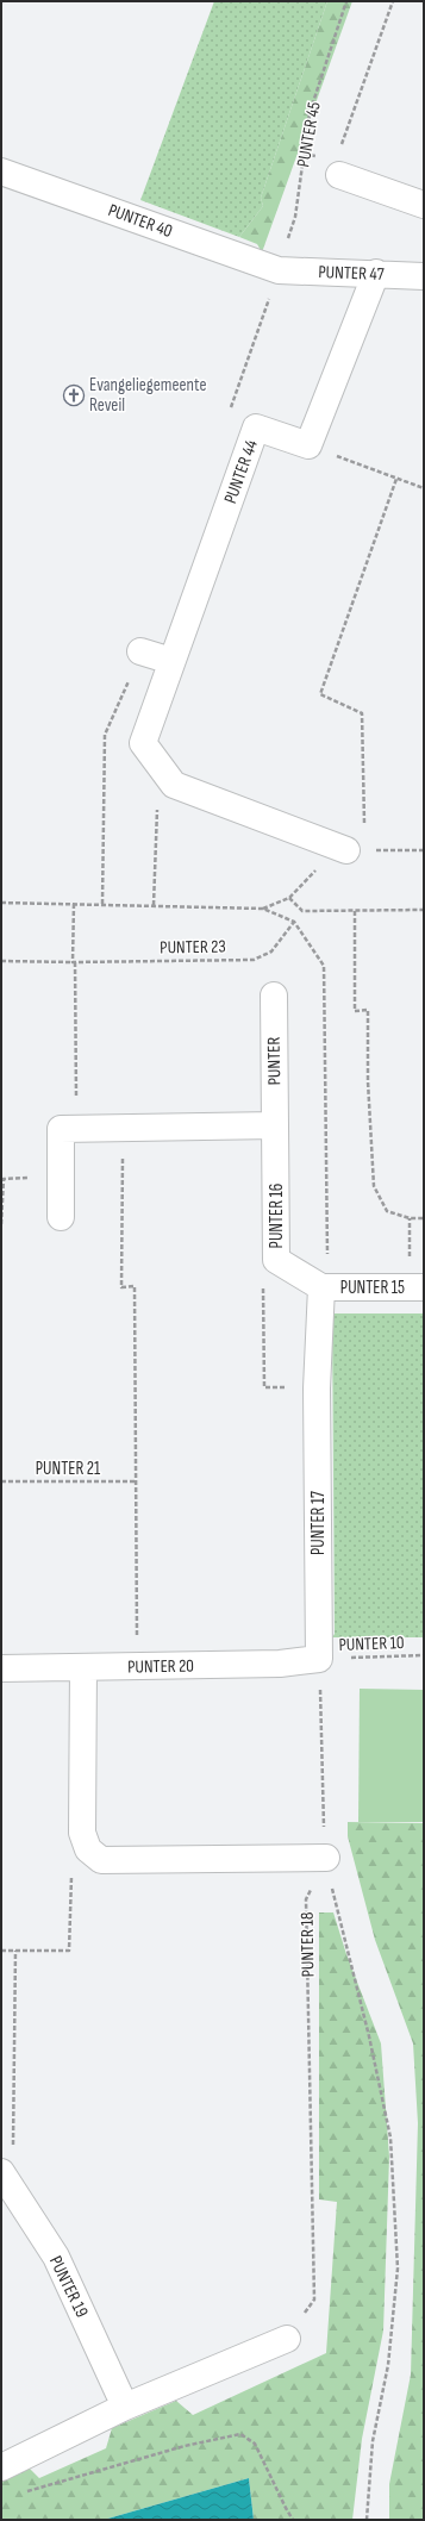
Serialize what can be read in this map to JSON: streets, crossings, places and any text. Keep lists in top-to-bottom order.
{
  "streets": {
    "street": [
      "PUNTER 45",
      "PUNTER 40",
      "PUNTER 47",
      "PUNTER 44",
      "PUNTER",
      "PUNTER 16",
      "PUNTER 15",
      "PUNTER 17",
      "PUNTER 20",
      "PUNTER 19"
    ],
    "path": [
      "PUNTER 23",
      "PUNTER 21",
      "PUNTER 10",
      "PUNTER 18"
    ]
  },
  "crossings": [
    ["PUNTER 45", "PUNTER 40"],
    ["PUNTER 45", "PUNTER 47"],
    ["PUNTER 40", "PUNTER 47"],
    ["PUNTER", "PUNTER 16"],
    ["PUNTER 16", "PUNTER 15"],
    ["PUNTER 16", "PUNTER 17"],
    ["PUNTER 15", "PUNTER 17"],
    ["PUNTER 17", "PUNTER 10"],
    ["PUNTER 17", "PUNTER 20"],
    ["PUNTER 10", "PUNTER 20"]
  ],
  "places": {
    "church": ["Evangeliegemeente Reveil"]
  }
}
